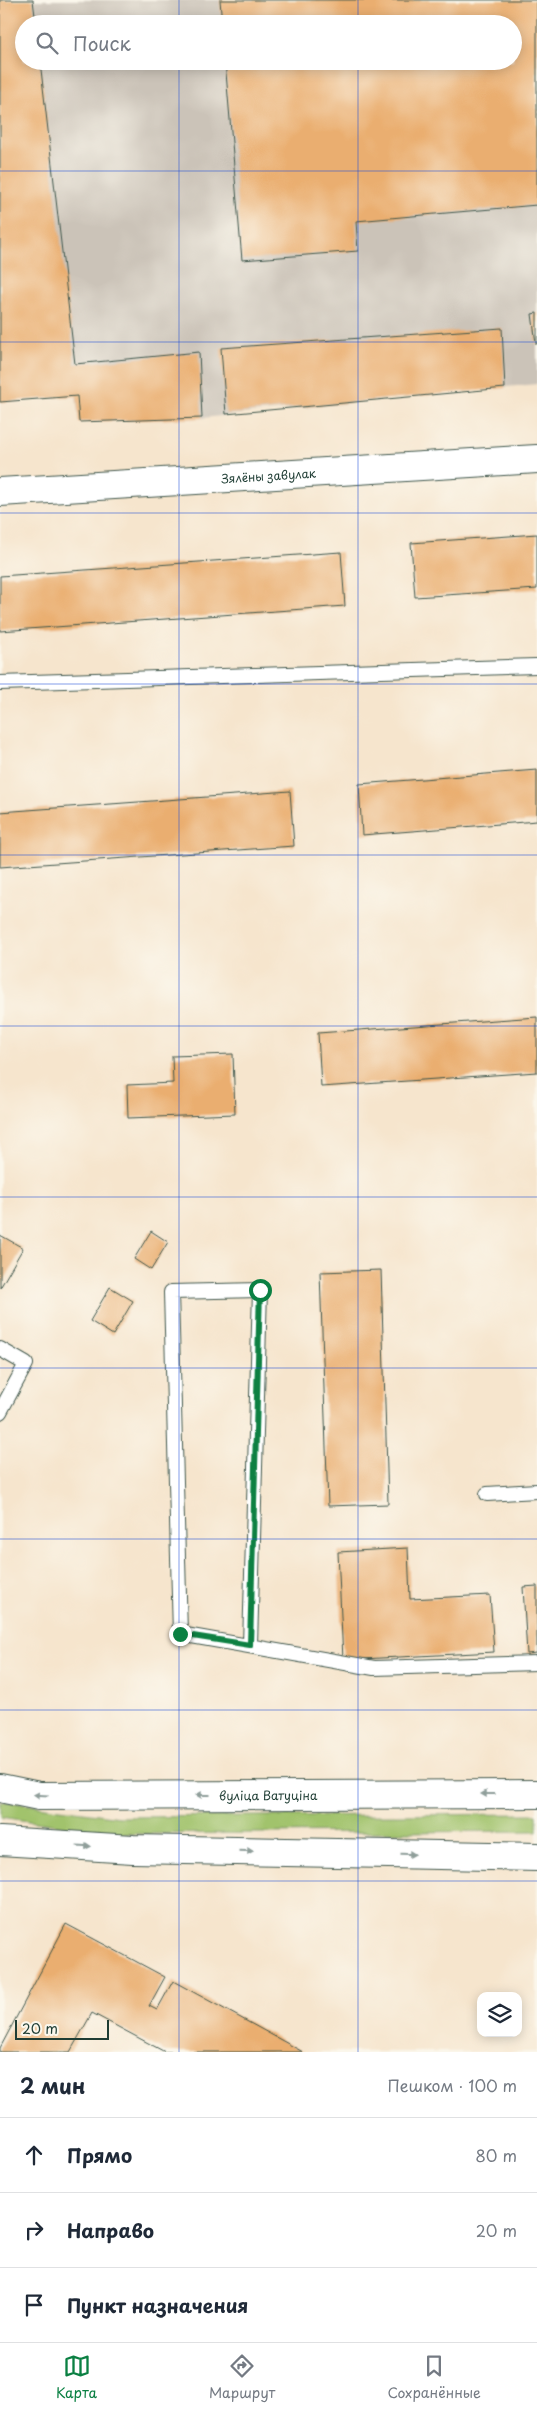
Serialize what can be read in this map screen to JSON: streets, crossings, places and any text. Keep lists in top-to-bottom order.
{
  "streets": {
    "street": ["Зялёны завулак", "вуліца Ватуціна"]
  },
  "scale_bar": "20 m",
  "page": {
    "search": "Поиск",
    "scale": "20 m",
    "heading": ["2 мин", "Пешком · 100 m"],
    "list": [
      ["Прямо", "80 m"],
      ["Направо", "20 m"],
      "Пункт назначения"
    ],
    "nav": ["Карта", "Маршрут", "Сохранённые"]
  }
}
